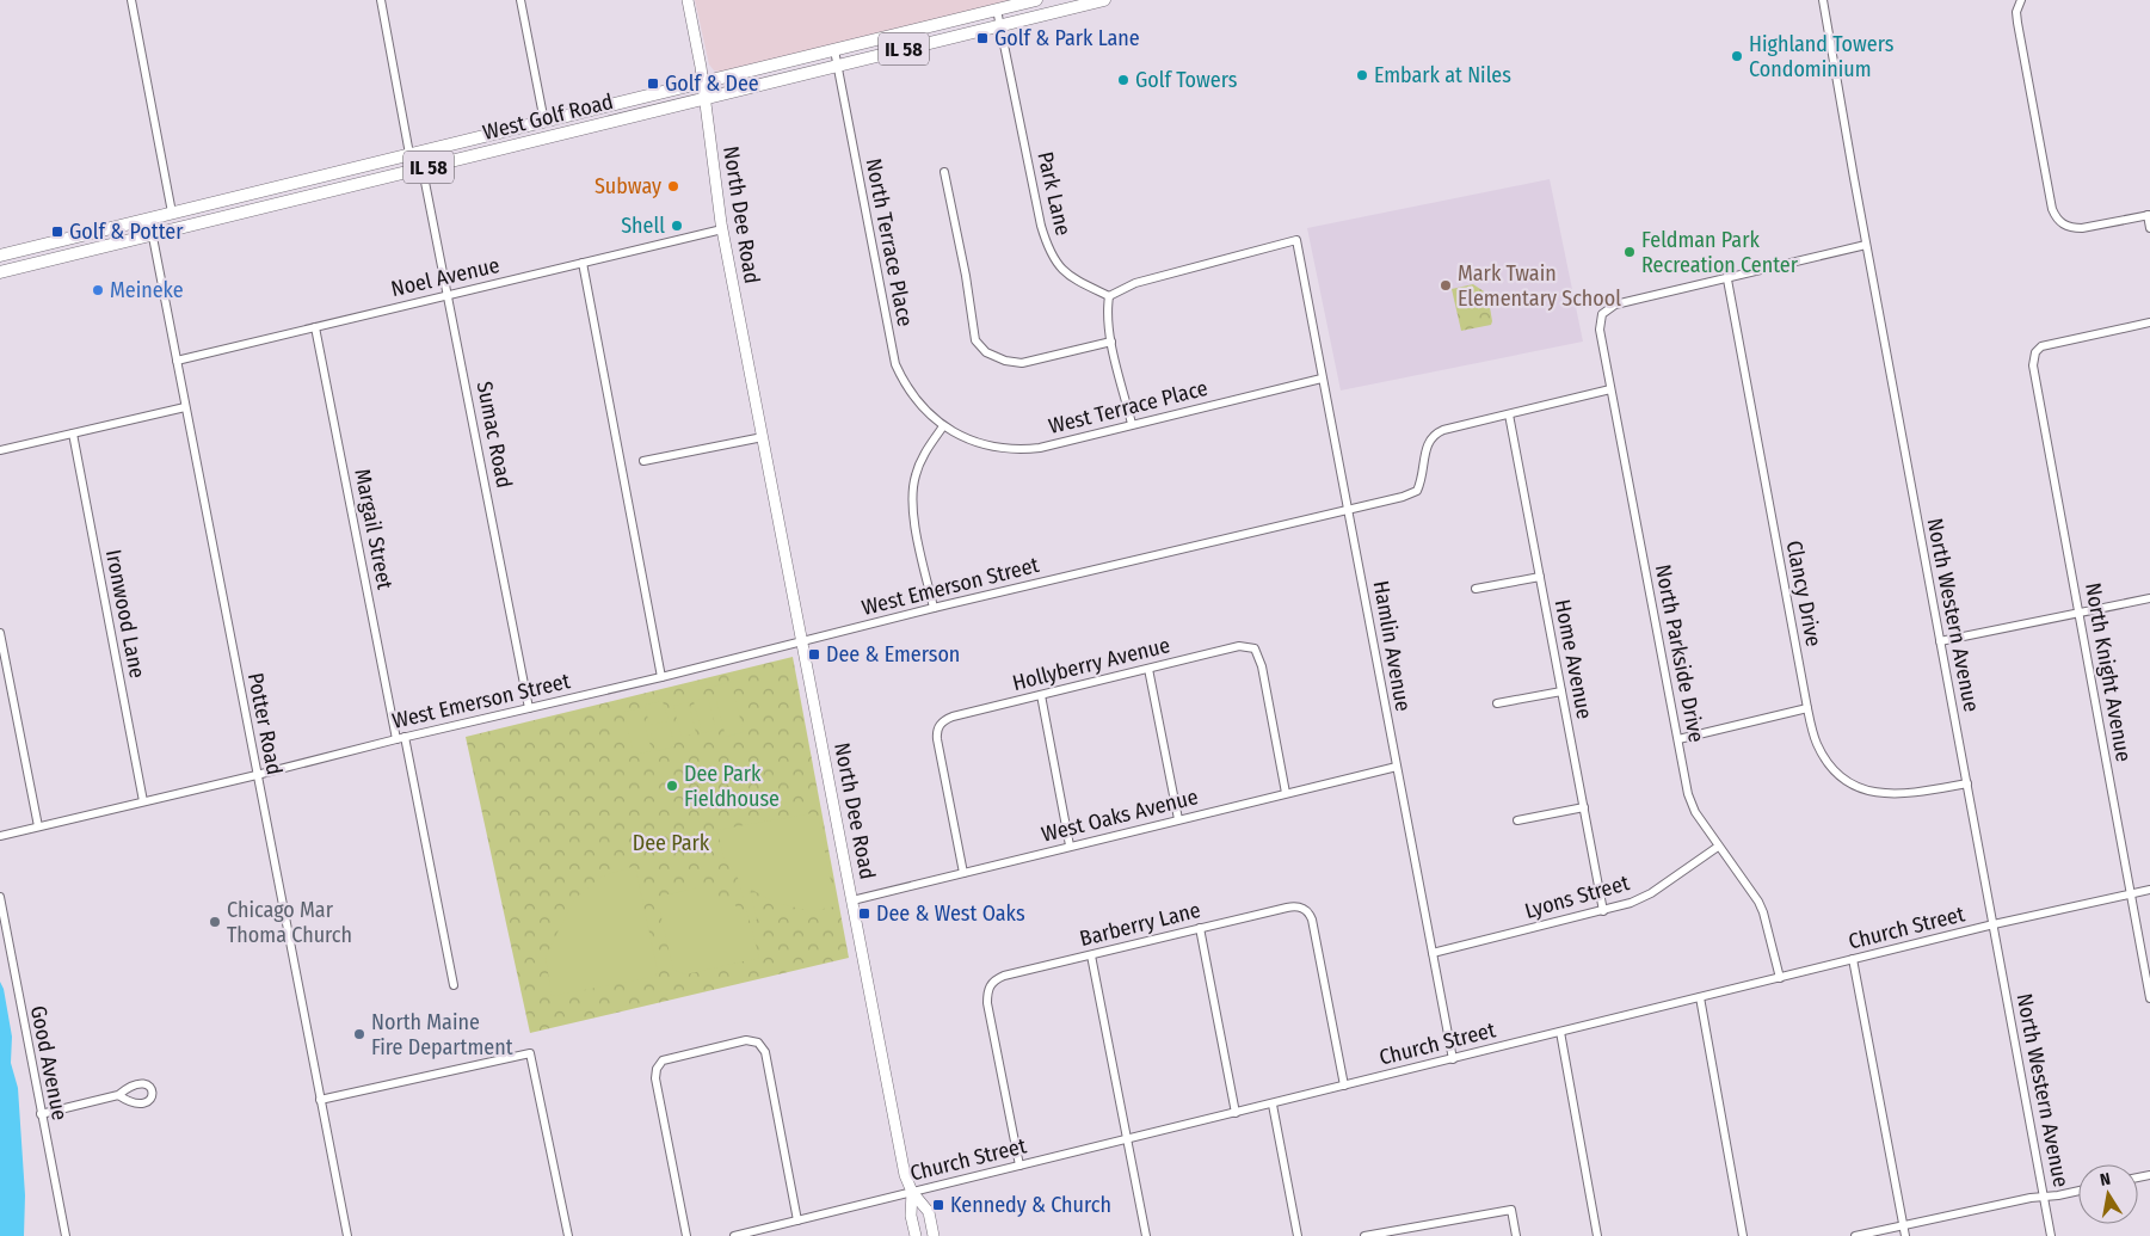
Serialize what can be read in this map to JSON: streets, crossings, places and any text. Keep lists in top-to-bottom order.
{
  "streets": {
    "main road": ["IL 58", "West Golf Road"],
    "street": [
      "Park Lane",
      "North Dee Road",
      "North Terrace Place",
      "Noel Avenue",
      "West Terrace Place",
      "Sumac Road",
      "Margail Street",
      "West Emerson Street",
      "Clancy Drive",
      "Ironwood Lane",
      "North Western Avenue",
      "Hamlin Avenue",
      "North Parkside Drive",
      "Home Avenue",
      "Hollyberry Avenue",
      "North Knight Avenue",
      "Potter Road",
      "West Oaks Avenue",
      "Lyons Street",
      "Barberry Lane",
      "Church Street",
      "Good Avenue"
    ]
  },
  "crossings": [
    ["IL 58", "West Golf Road"],
    ["IL 58", "Park Lane"],
    ["West Golf Road", "Park Lane"],
    ["West Golf Road", "North Dee Road"],
    ["West Golf Road", "North Terrace Place"],
    ["West Golf Road", "Sumac Road"],
    ["West Golf Road", "Potter Road"],
    ["Park Lane", "Hamlin Avenue"],
    ["North Dee Road", "Noel Avenue"],
    ["North Dee Road", "West Emerson Street"],
    ["North Dee Road", "West Oaks Avenue"],
    ["North Dee Road", "Church Street"],
    ["North Terrace Place", "West Terrace Place"],
    ["Noel Avenue", "Sumac Road"],
    ["Noel Avenue", "Margail Street"],
    ["Noel Avenue", "Potter Road"],
    ["West Terrace Place", "Hamlin Avenue"],
    ["Sumac Road", "West Emerson Street"],
    ["Margail Street", "West Emerson Street"],
    ["West Emerson Street", "Ironwood Lane"],
    ["West Emerson Street", "Hamlin Avenue"],
    ["West Emerson Street", "North Parkside Drive"],
    ["West Emerson Street", "Home Avenue"],
    ["West Emerson Street", "Potter Road"],
    ["Clancy Drive", "North Western Avenue"],
    ["Clancy Drive", "North Parkside Drive"],
    ["North Western Avenue", "Church Street"],
    ["Hamlin Avenue", "West Oaks Avenue"],
    ["Hamlin Avenue", "Lyons Street"],
    ["Hamlin Avenue", "Church Street"],
    ["North Parkside Drive", "Lyons Street"],
    ["North Parkside Drive", "Church Street"],
    ["Home Avenue", "Lyons Street"],
    ["Hollyberry Avenue", "West Oaks Avenue"],
    ["North Knight Avenue", "Church Street"],
    ["Barberry Lane", "Church Street"]
  ],
  "parks": ["Dee Park"],
  "places": {
    "transit": [
      "Golf & Park Lane",
      "Golf & Dee",
      "Golf & Potter",
      "Dee & Emerson",
      "Dee & West Oaks",
      "Kennedy & Church"
    ],
    "other": [
      "Highland Towers Condominium",
      "Embark at Niles",
      "Golf Towers",
      "Subway",
      "Shell",
      "Feldman Park Recreation Center",
      "Mark Twain Elementary School",
      "Meineke",
      "Dee Park Fieldhouse",
      "Chicago Mar Thoma Church",
      "North Maine Fire Department"
    ]
  },
  "north": "top"
}
